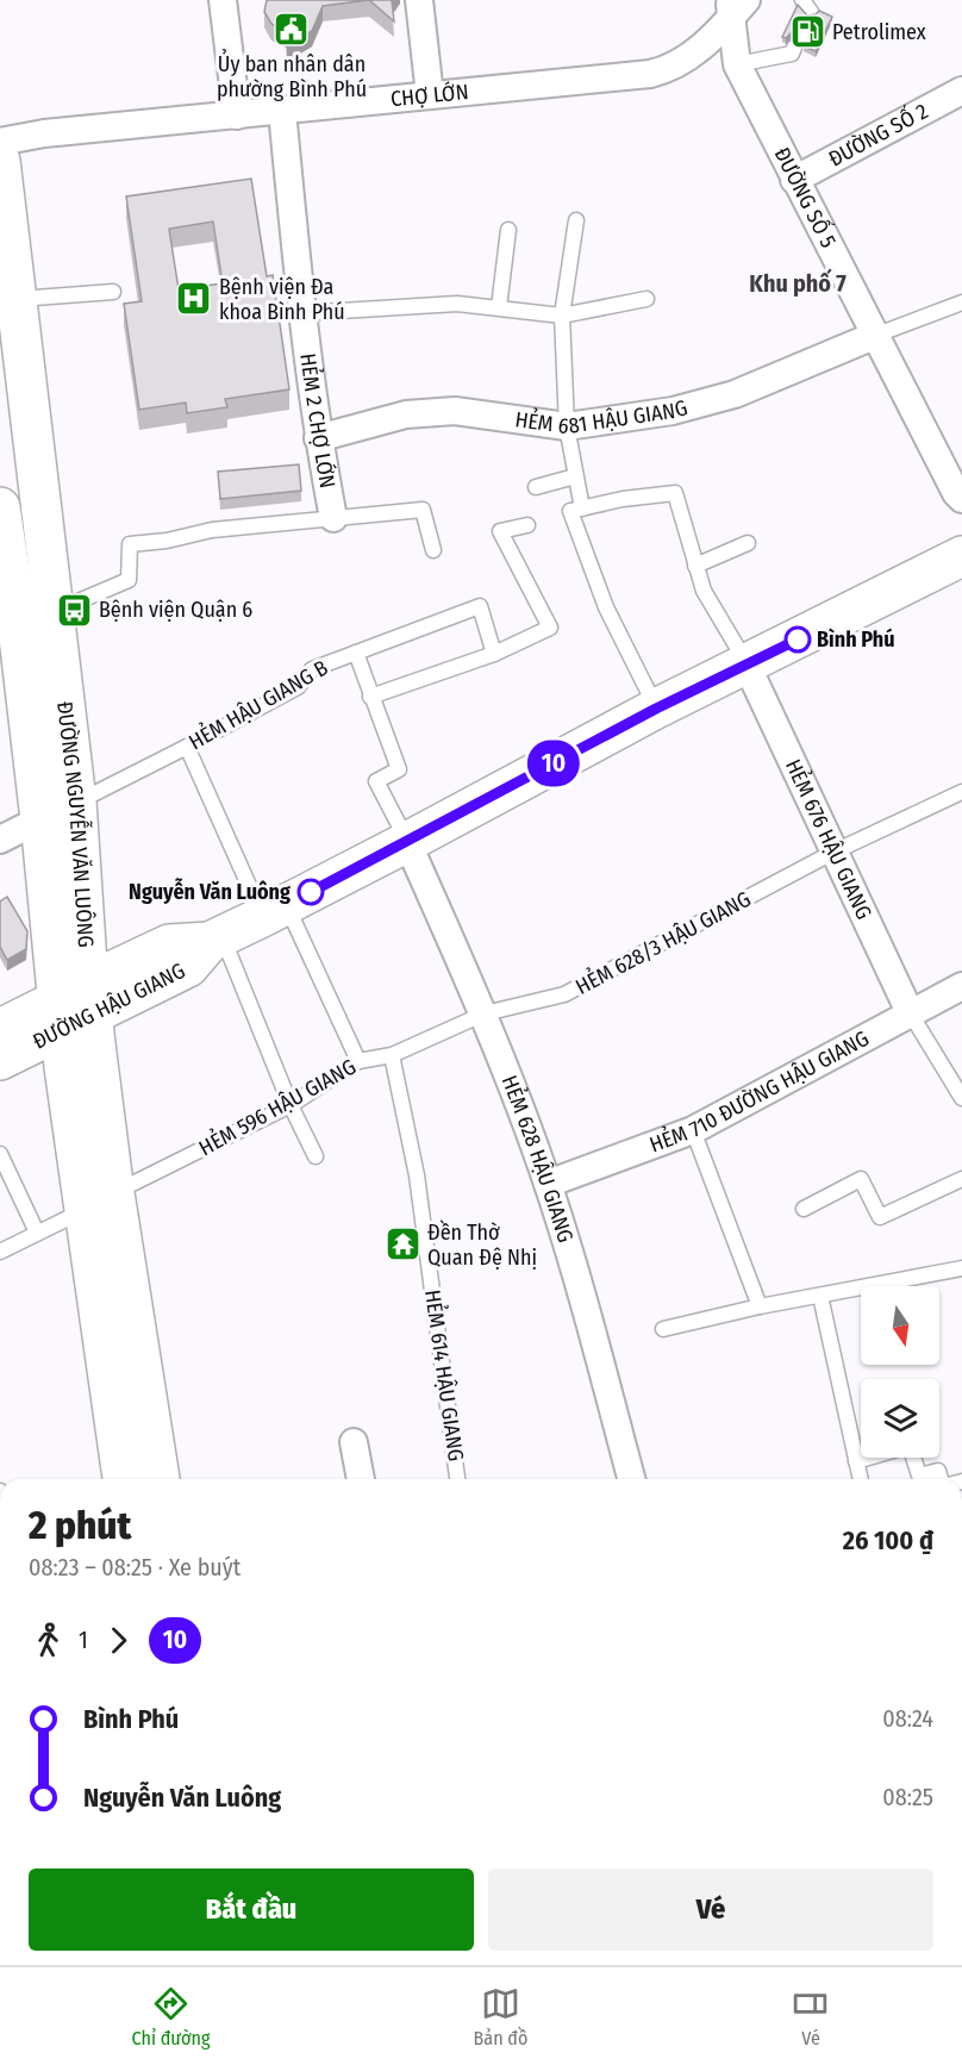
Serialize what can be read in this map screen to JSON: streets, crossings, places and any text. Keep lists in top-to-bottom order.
{
  "streets": {
    "main road": ["ĐƯỜNG NGUYỄN VĂN LUÔNG", "ĐƯỜNG HẬU GIANG"],
    "street": [
      "CHỢ LỚN",
      "ĐƯỜNG SỐ 2",
      "ĐƯỜNG SỐ 5",
      "HẺM 681 HẬU GIANG",
      "HẺM 2 CHỢ LỚN",
      "HẺM 676 HẬU GIANG",
      "HẺM 710 ĐƯỜNG HẬU GIANG",
      "HẺM 628 HẬU GIANG"
    ],
    "lane": [
      "HẺM HẬU GIANG B",
      "HẺM 628/3 HẬU GIANG",
      "HẺM 596 HẬU GIANG",
      "HẺM 614 HẬU GIANG"
    ]
  },
  "crossings": [
    ["CHỢ LỚN", "ĐƯỜNG SỐ 5"],
    ["CHỢ LỚN", "HẺM 2 CHỢ LỚN"],
    ["ĐƯỜNG SỐ 2", "ĐƯỜNG SỐ 5"],
    ["ĐƯỜNG SỐ 5", "HẺM 681 HẬU GIANG"],
    ["HẺM 681 HẬU GIANG", "HẺM 2 CHỢ LỚN"],
    ["HẺM HẬU GIANG B", "ĐƯỜNG NGUYỄN VĂN LUÔNG"],
    ["ĐƯỜNG NGUYỄN VĂN LUÔNG", "ĐƯỜNG HẬU GIANG"],
    ["ĐƯỜNG NGUYỄN VĂN LUÔNG", "HẺM 596 HẬU GIANG"],
    ["HẺM 676 HẬU GIANG", "HẺM 628/3 HẬU GIANG"],
    ["HẺM 676 HẬU GIANG", "ĐƯỜNG HẬU GIANG"],
    ["HẺM 676 HẬU GIANG", "HẺM 710 ĐƯỜNG HẬU GIANG"],
    ["HẺM 628/3 HẬU GIANG", "HẺM 596 HẬU GIANG"],
    ["HẺM 628/3 HẬU GIANG", "HẺM 628 HẬU GIANG"],
    ["ĐƯỜNG HẬU GIANG", "HẺM 628 HẬU GIANG"],
    ["HẺM 710 ĐƯỜNG HẬU GIANG", "HẺM 628 HẬU GIANG"],
    ["HẺM 596 HẬU GIANG", "HẺM 628 HẬU GIANG"],
    ["HẺM 596 HẬU GIANG", "HẺM 614 HẬU GIANG"]
  ],
  "districts": ["Khu phố 7"],
  "places": {
    "public building": ["Ủy ban nhân dân phường Bình Phú"],
    "fuel station": ["Petrolimex"],
    "hospital": ["Bệnh viện Đa khoa Bình Phú"],
    "bus stop": ["Bệnh viện Quận 6"],
    "other": ["Bình Phú", "Nguyễn Văn Luông"],
    "temple": ["Đền Thờ Quan Đệ Nhị"]
  },
  "lines": ["bus line 10"],
  "north": "bottom",
  "page": {
    "on_map": "10",
    "heading": ["2 phút", "08:23 – 08:25 · Xe buýt", "26 100 ₫"],
    "legs": ["1", "10"],
    "list": [
      {
        "name": "Bình Phú",
        "value": "08:24"
      },
      {
        "name": "Nguyễn Văn Luông",
        "value": "08:25"
      }
    ],
    "buttons": ["Bắt đầu", "Vé"],
    "tabs": ["Chỉ đường", "Bản đồ", "Vé"]
  }
}
